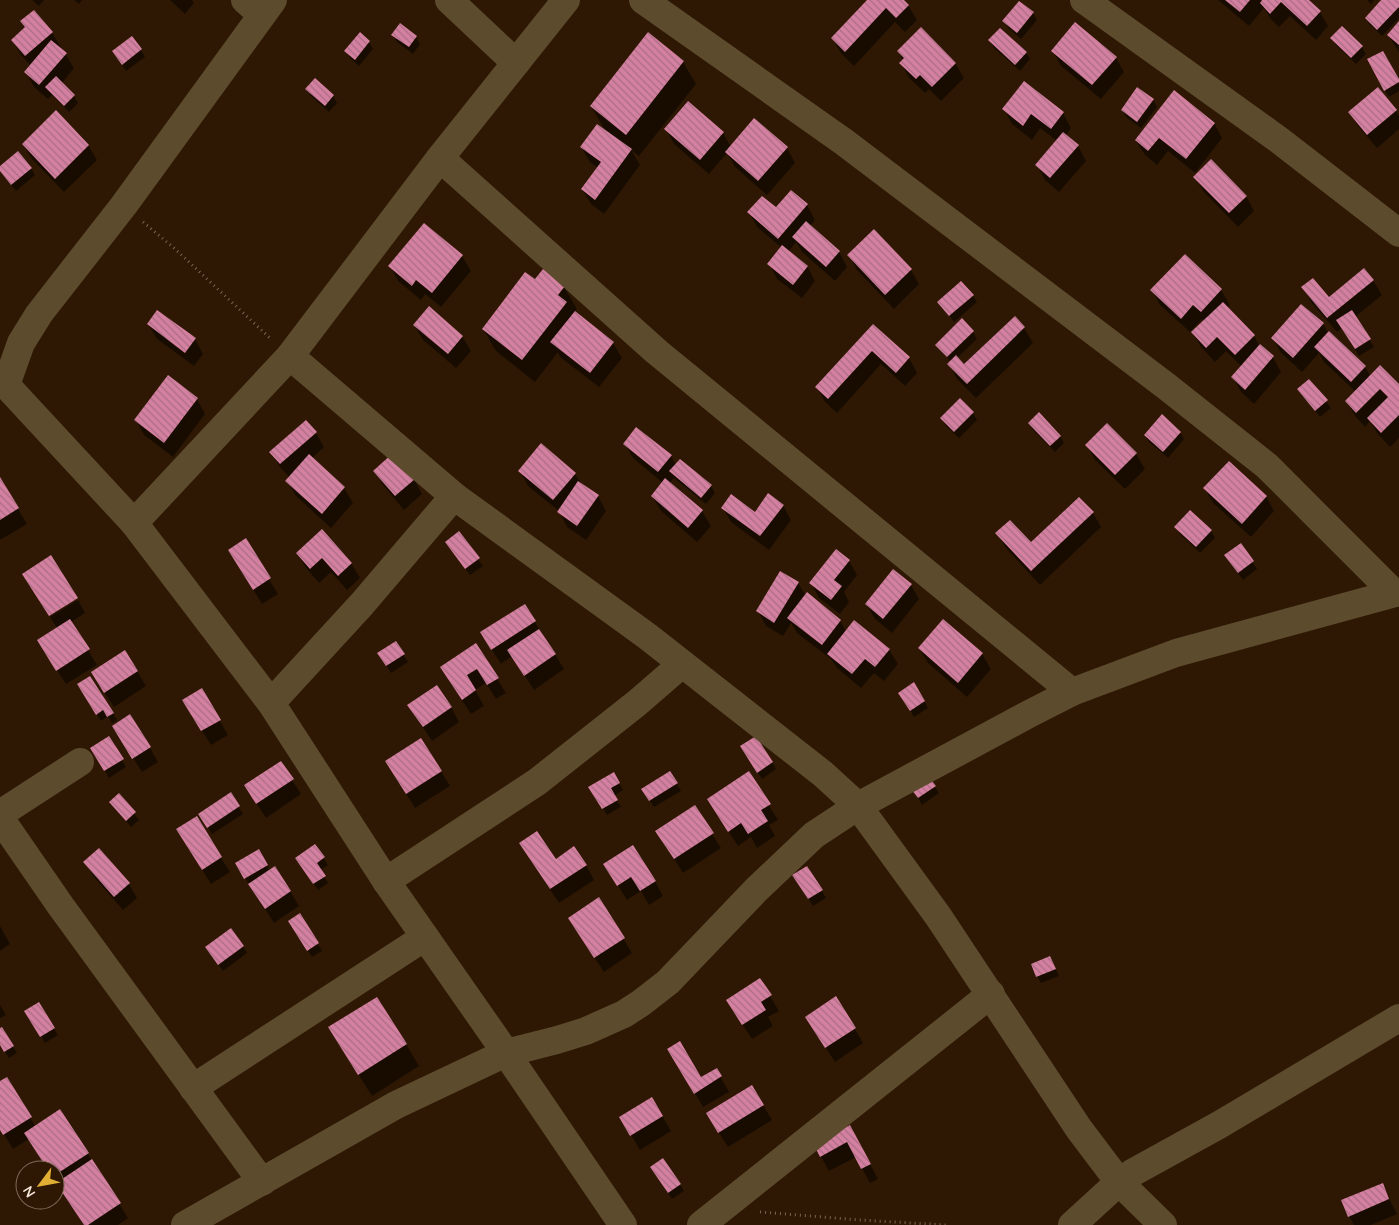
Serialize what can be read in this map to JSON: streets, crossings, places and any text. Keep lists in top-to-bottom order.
{
  "north": "bottom left"
}
